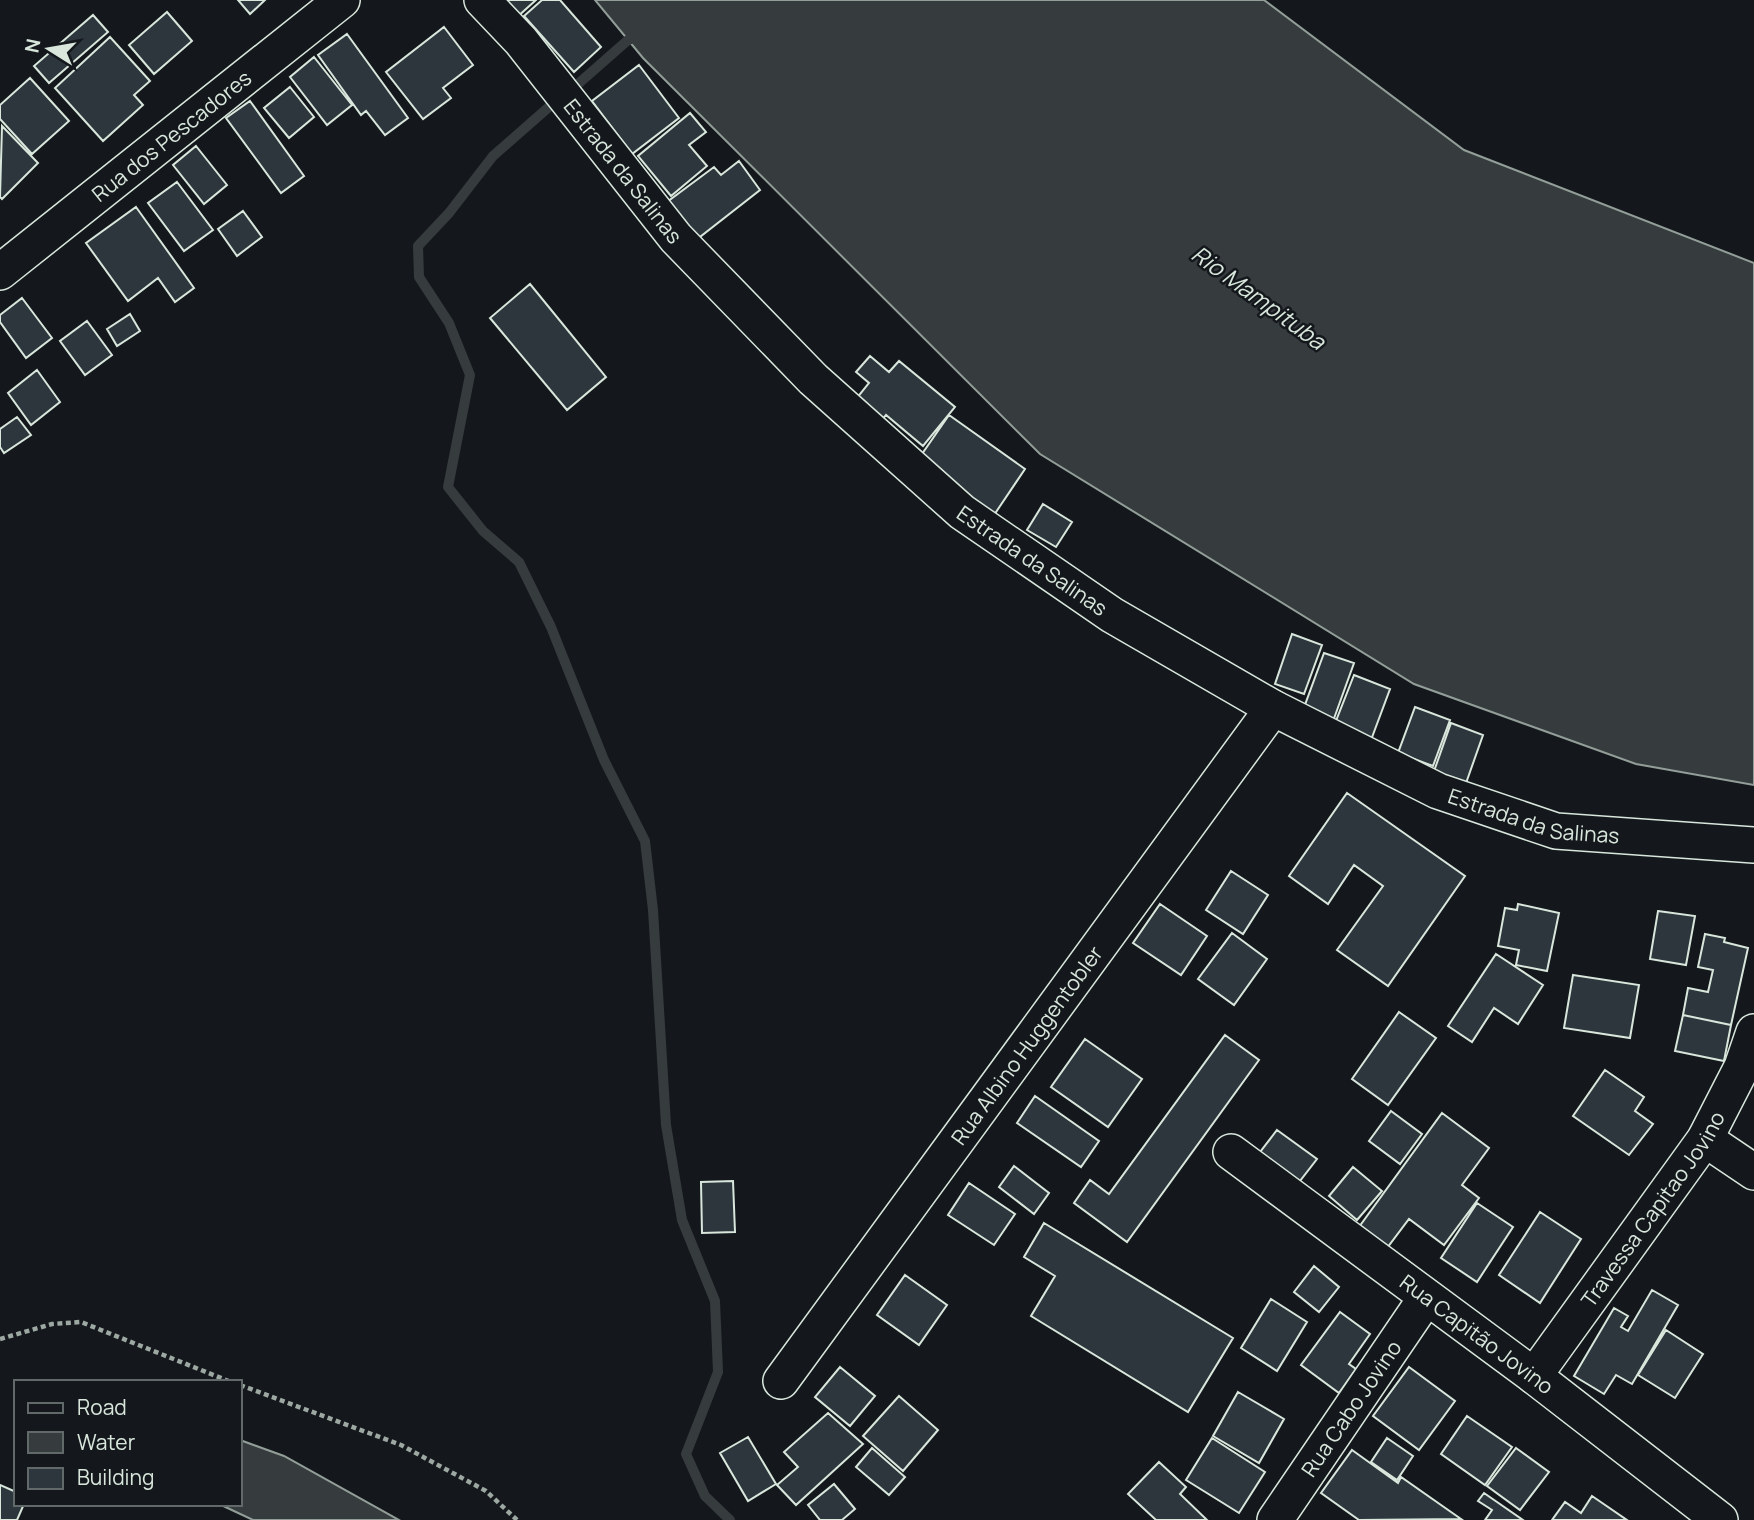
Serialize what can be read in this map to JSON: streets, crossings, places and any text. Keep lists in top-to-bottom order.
{
  "streets": {
    "street": [
      "Rua dos Pescadores",
      "Estrada da Salinas",
      "Rua Albino Huggentobler",
      "Travessa Capitao Jovino",
      "Rua Capitão Jovino",
      "Rua Cabo Jovino"
    ]
  },
  "crossings": [
    ["Estrada da Salinas", "Rua Albino Huggentobler"],
    ["Travessa Capitao Jovino", "Rua Capitão Jovino"],
    ["Rua Capitão Jovino", "Rua Cabo Jovino"]
  ],
  "water": ["Rio Mampituba"],
  "legend": ["Road", "Water", "Building"],
  "north": "left"
}
